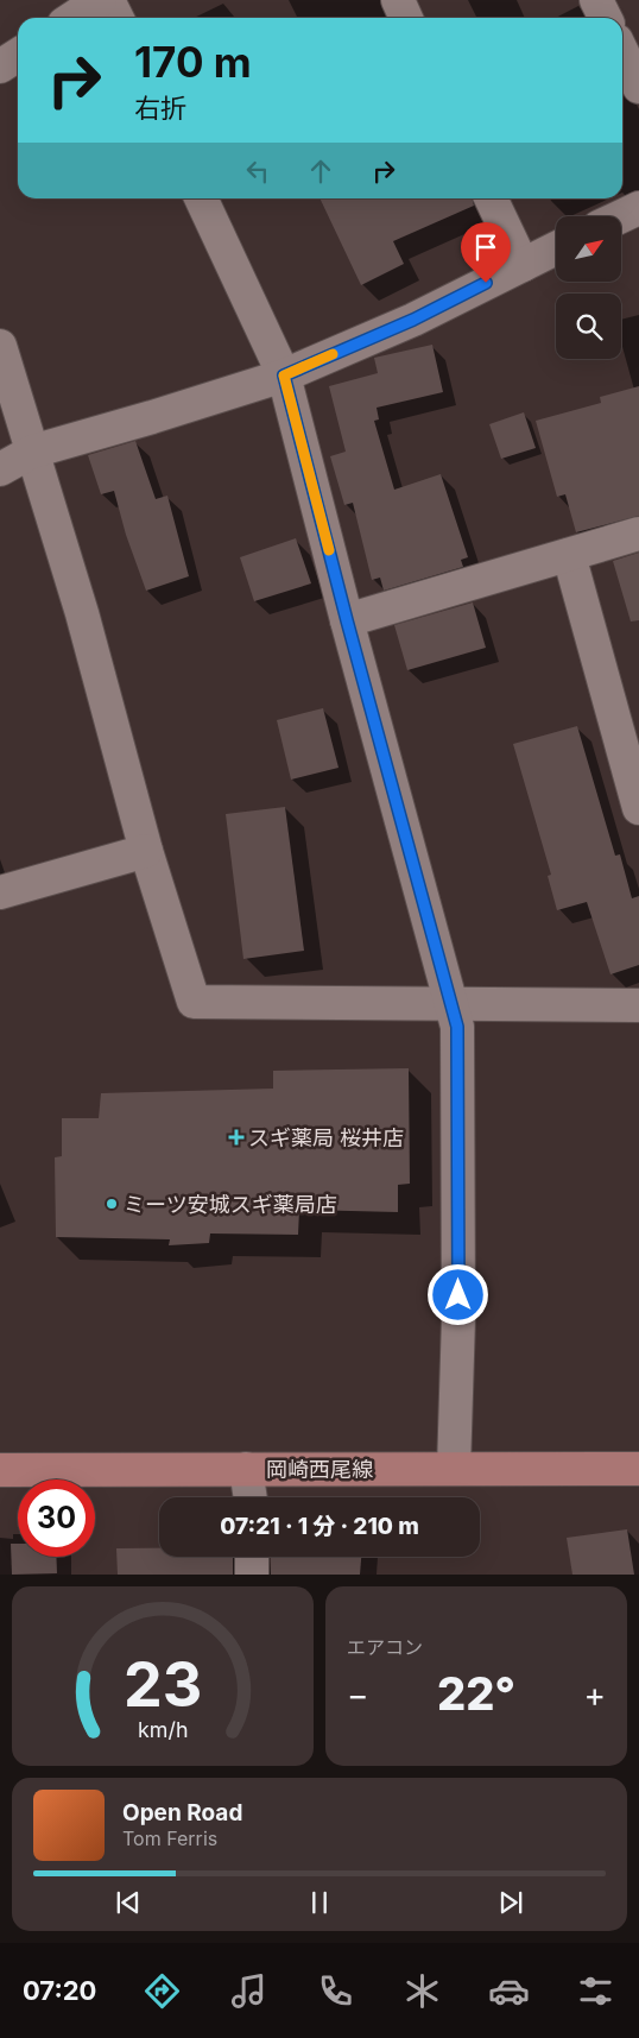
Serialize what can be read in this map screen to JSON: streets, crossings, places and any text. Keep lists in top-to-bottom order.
{
  "streets": {
    "main road": ["岡崎西尾線"]
  },
  "places": {
    "health": ["スギ薬局 桜井店"],
    "other": ["ミーツ安城スギ薬局店"]
  },
  "north": "top right",
  "page": {
    "turn": ["170 m", "右折"],
    "limit": "30",
    "trip": "07:21 · 1 分 · 210 m",
    "tile": "エアコン",
    "heat": ["−", "22°", "+"],
    "song": ["Open Road", "Tom Ferris"],
    "tabs": "07:20",
    "gauge": ["23", "km/h"]
  }
}
